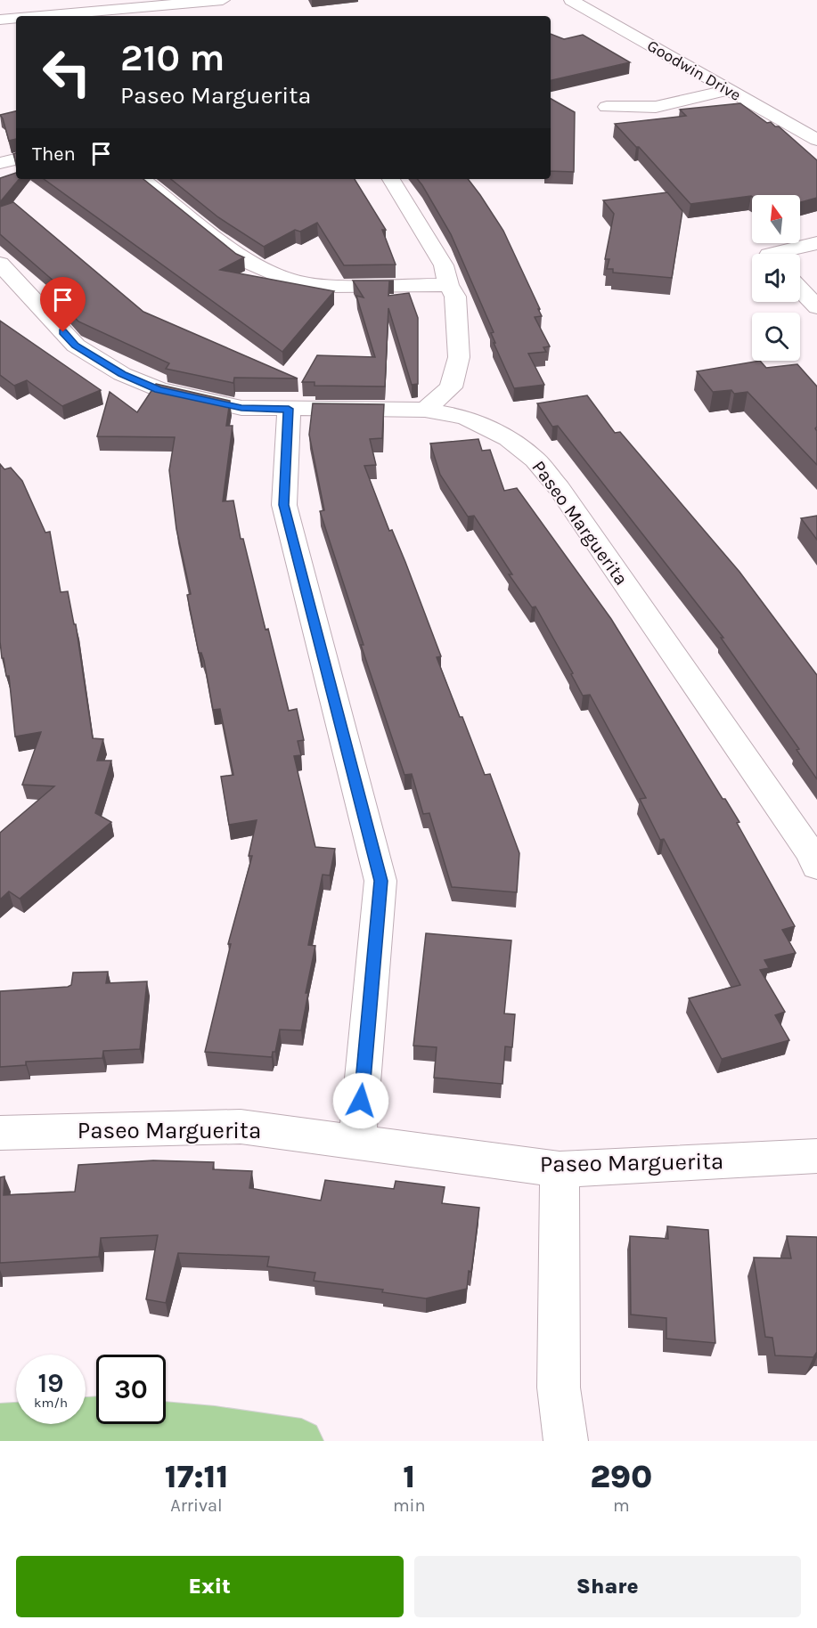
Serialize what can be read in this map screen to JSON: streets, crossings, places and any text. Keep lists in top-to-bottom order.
{
  "streets": {
    "street": ["Goodwin Drive", "Paseo Marguerita"]
  },
  "north": "top",
  "page": {
    "turn": ["210 m", "Paseo Marguerita"],
    "then": "Then",
    "speed": "19 km/h",
    "limit": "30",
    "eta": [
      "17:11",
      "Arrival",
      "1",
      "min",
      "290",
      "m"
    ],
    "buttons": ["Exit", "Share"]
  }
}
